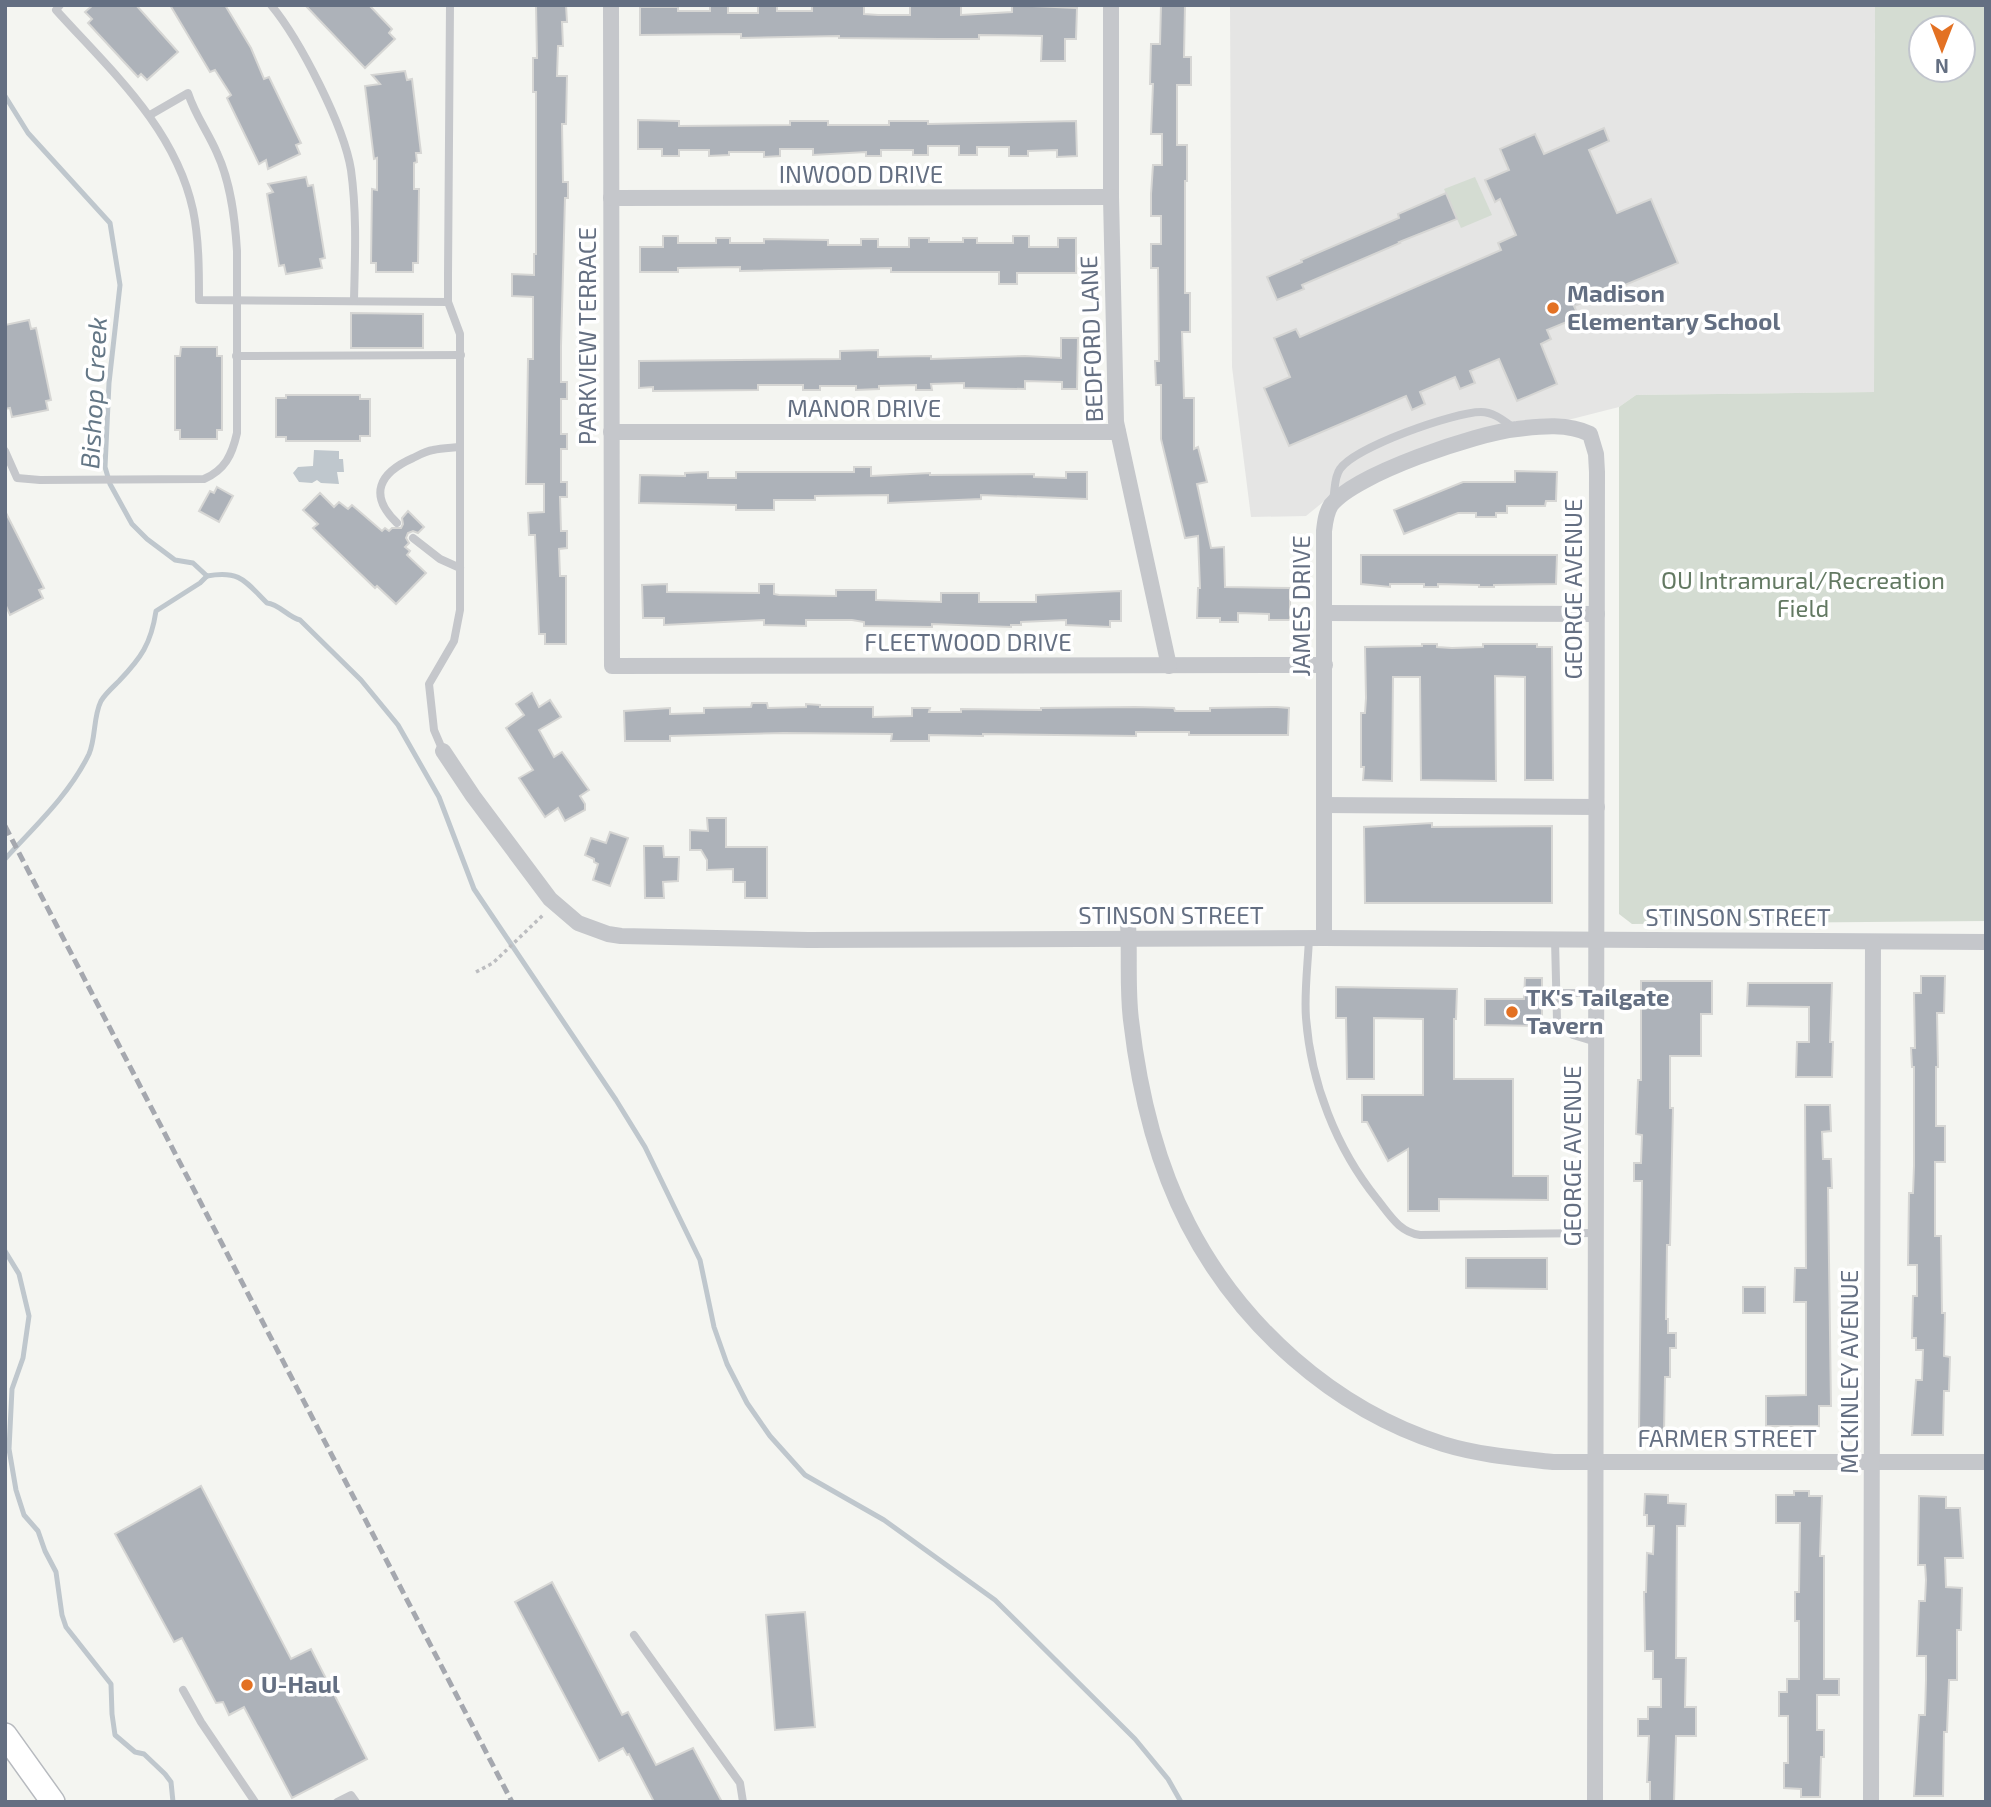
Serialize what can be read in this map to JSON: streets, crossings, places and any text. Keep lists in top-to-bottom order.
{
  "streets": {
    "street": [
      "INWOOD DRIVE",
      "PARKVIEW TERRACE",
      "BEDFORD LANE",
      "MANOR DRIVE",
      "GEORGE AVENUE",
      "JAMES DRIVE",
      "FLEETWOOD DRIVE",
      "STINSON STREET",
      "MCKINLEY AVENUE",
      "FARMER STREET"
    ]
  },
  "crossings": [
    ["INWOOD DRIVE", "PARKVIEW TERRACE"],
    ["INWOOD DRIVE", "BEDFORD LANE"],
    ["PARKVIEW TERRACE", "MANOR DRIVE"],
    ["PARKVIEW TERRACE", "FLEETWOOD DRIVE"],
    ["BEDFORD LANE", "MANOR DRIVE"],
    ["BEDFORD LANE", "FLEETWOOD DRIVE"],
    ["GEORGE AVENUE", "JAMES DRIVE"],
    ["GEORGE AVENUE", "STINSON STREET"],
    ["GEORGE AVENUE", "FARMER STREET"],
    ["JAMES DRIVE", "FLEETWOOD DRIVE"],
    ["JAMES DRIVE", "STINSON STREET"],
    ["STINSON STREET", "MCKINLEY AVENUE"],
    ["STINSON STREET", "FARMER STREET"],
    ["MCKINLEY AVENUE", "FARMER STREET"]
  ],
  "water": ["Bishop Creek"],
  "parks": ["OU Intramural/Recreation Field"],
  "places": ["Madison Elementary School", "TK's Tailgate Tavern", "U-Haul"],
  "north": "bottom"
}
